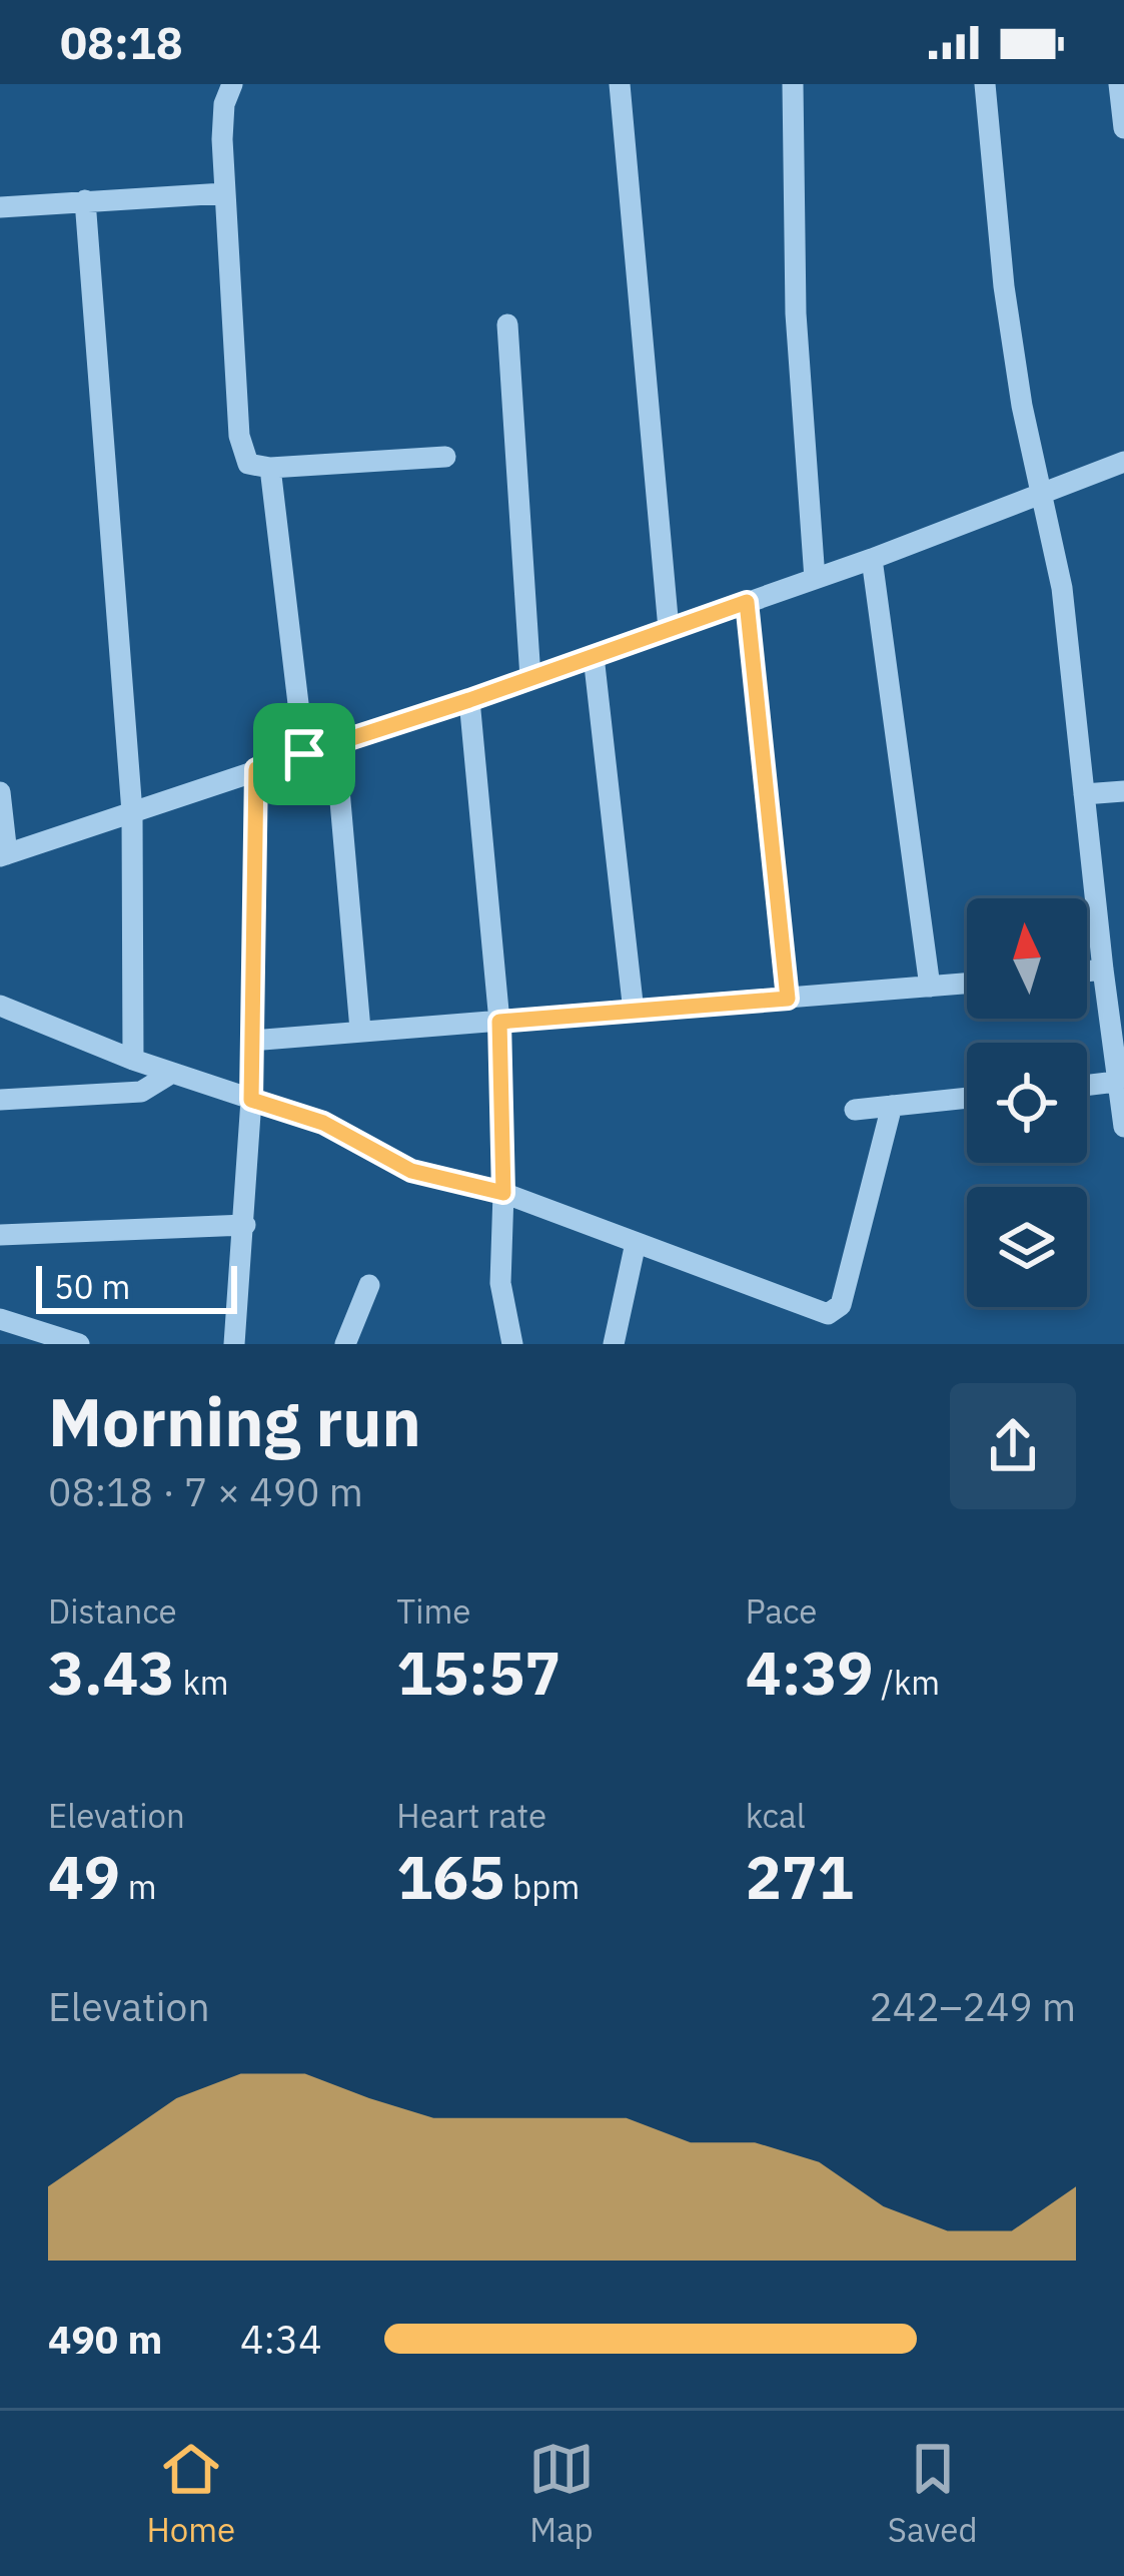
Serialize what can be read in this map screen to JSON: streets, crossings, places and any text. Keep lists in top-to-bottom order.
{
  "scale_bar": "50 m",
  "north": "top",
  "page": {
    "status": "08:18",
    "scale": "50 m",
    "heading": ["Morning run", "08:18 · 7 × 490 m"],
    "stats": [
      ["Distance", "3.43 km"],
      ["Time", "15:57"],
      ["Pace", "4:39 /km"],
      ["Elevation", "49 m"],
      ["Heart rate", "165 bpm"],
      ["kcal", "271"]
    ],
    "chart": ["Elevation", "242–249 m"],
    "list": [
      {
        "name": "490 m",
        "note": "4:34"
      }
    ],
    "tabs": ["Home", "Map", "Saved"]
  }
}
